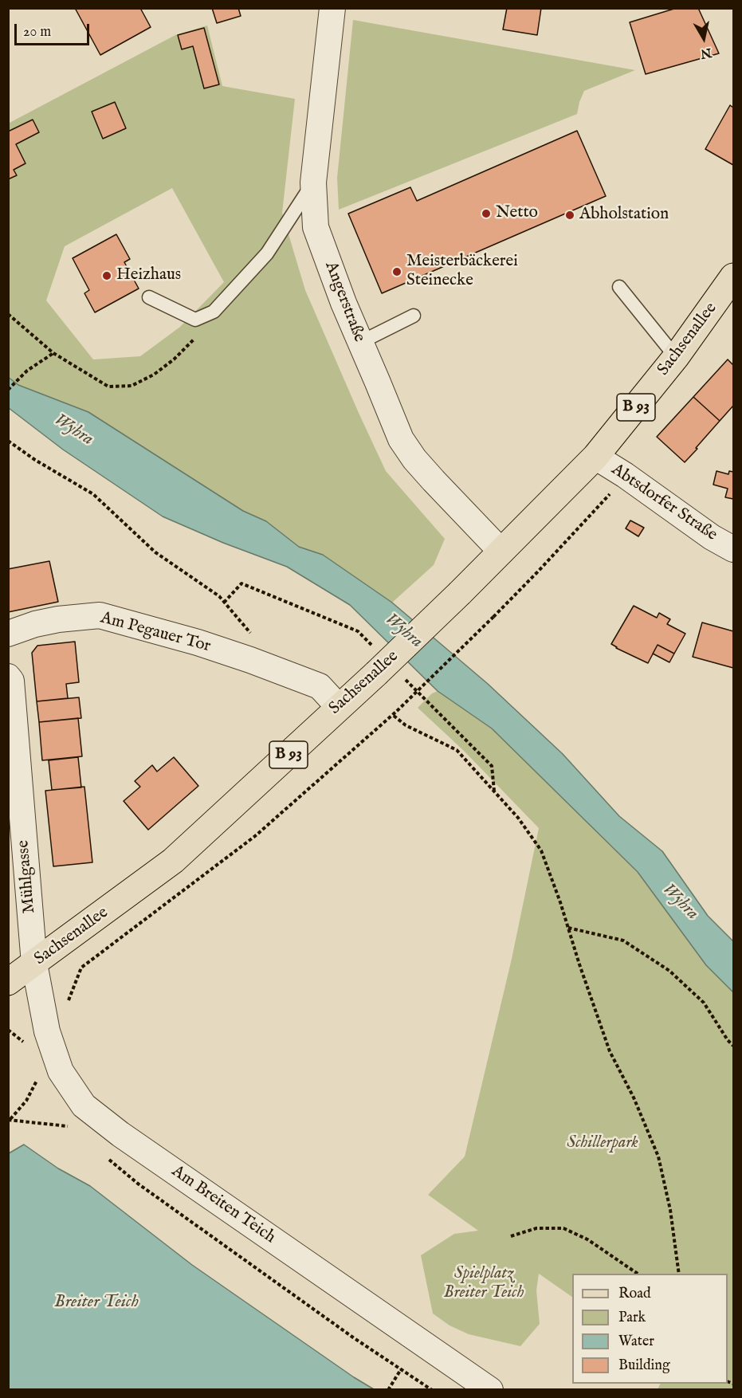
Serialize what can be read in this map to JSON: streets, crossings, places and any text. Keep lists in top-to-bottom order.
{
  "streets": {
    "main road": ["Sachsenallee", "B 93"],
    "street": [
      "Angerstraße",
      "Abtsdorfer Straße",
      "Am Pegauer Tor",
      "Mühlgasse",
      "Am Breiten Teich"
    ]
  },
  "crossings": [
    ["Angerstraße", "Sachsenallee"],
    ["Sachsenallee", "Abtsdorfer Straße"],
    ["Sachsenallee", "Am Pegauer Tor"],
    ["Sachsenallee", "Mühlgasse"],
    ["Sachsenallee", "Am Breiten Teich"],
    ["Mühlgasse", "Am Breiten Teich"]
  ],
  "water": ["Wyhra", "Breiter Teich"],
  "parks": ["Schillerpark", "Spielplatz Breiter Teich"],
  "places": [
    "Netto",
    "Abholstation",
    "Meisterbäckerei Steinecke",
    "Heizhaus"
  ],
  "legend": [
    "Road",
    "Park",
    "Water",
    "Building"
  ],
  "scale_bar": "20 m",
  "north": "bottom"
}
